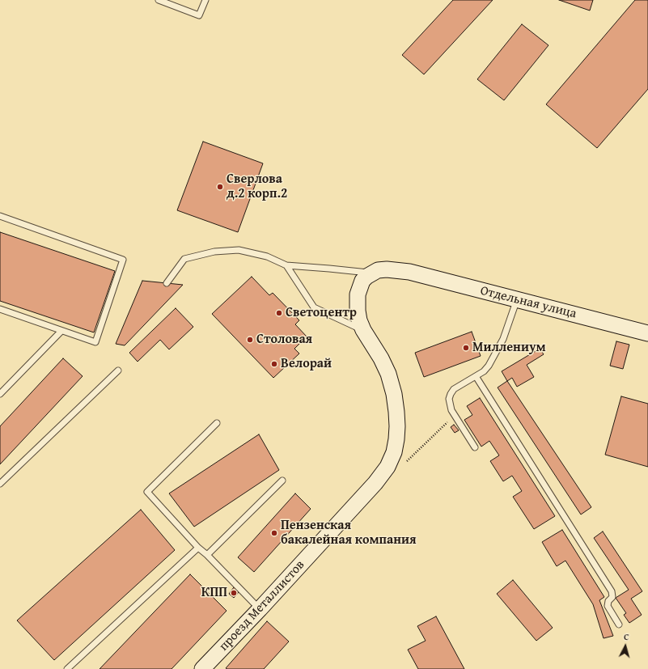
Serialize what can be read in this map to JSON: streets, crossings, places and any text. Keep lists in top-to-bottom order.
{
  "streets": {
    "street": ["Отдельная улица", "проезд Металлистов"]
  },
  "crossings": [
    ["Отдельная улица", "проезд Металлистов"]
  ],
  "places": [
    "Сверлова д.2 корп.2",
    "Светоцентр",
    "Столовая",
    "Миллениум",
    "Велорай",
    "Пензенская бакалейная компания",
    "КПП"
  ],
  "north": "top"
}
